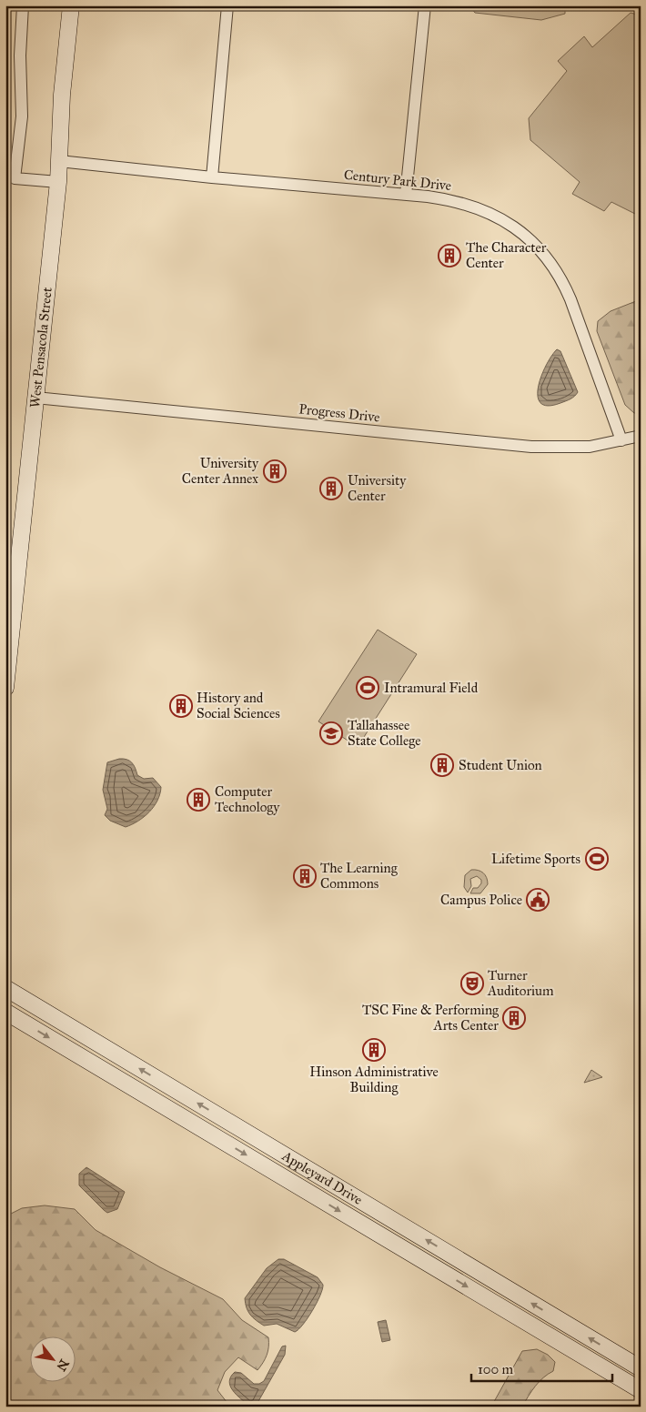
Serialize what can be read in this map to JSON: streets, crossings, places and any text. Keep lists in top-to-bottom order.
{
  "streets": {
    "main road": ["West Pensacola Street", "Appleyard Drive"],
    "street": ["Century Park Drive", "Progress Drive"]
  },
  "crossings": [
    ["Century Park Drive", "West Pensacola Street"],
    ["Century Park Drive", "Progress Drive"],
    ["West Pensacola Street", "Progress Drive"]
  ],
  "places": {
    "building": [
      "The Character Center",
      "University Center Annex",
      "University Center",
      "History and Social Sciences",
      "Student Union",
      "Computer Technology",
      "The Learning Commons",
      "TSC Fine & Performing Arts Center",
      "Hinson Administrative Building"
    ],
    "sports": ["Intramural Field", "Lifetime Sports"],
    "school or university": ["Tallahassee State College"],
    "public building": ["Campus Police"],
    "theatre": ["Turner Auditorium"]
  },
  "scale_bar": "100 m",
  "north": "bottom right"
}
